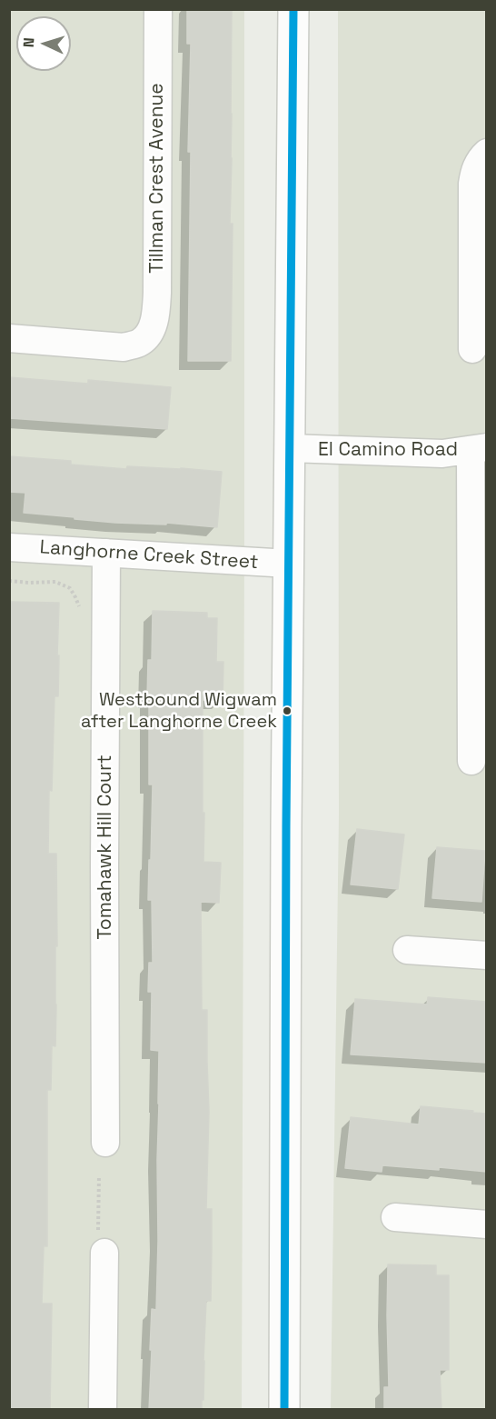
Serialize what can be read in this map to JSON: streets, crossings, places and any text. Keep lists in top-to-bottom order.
{
  "streets": {
    "street": [
      "Tillman Crest Avenue",
      "El Camino Road",
      "Langhorne Creek Street",
      "Tomahawk Hill Court"
    ]
  },
  "crossings": [
    ["Langhorne Creek Street", "Tomahawk Hill Court"]
  ],
  "places": ["Westbound Wigwam after Langhorne Creek"],
  "north": "left"
}
